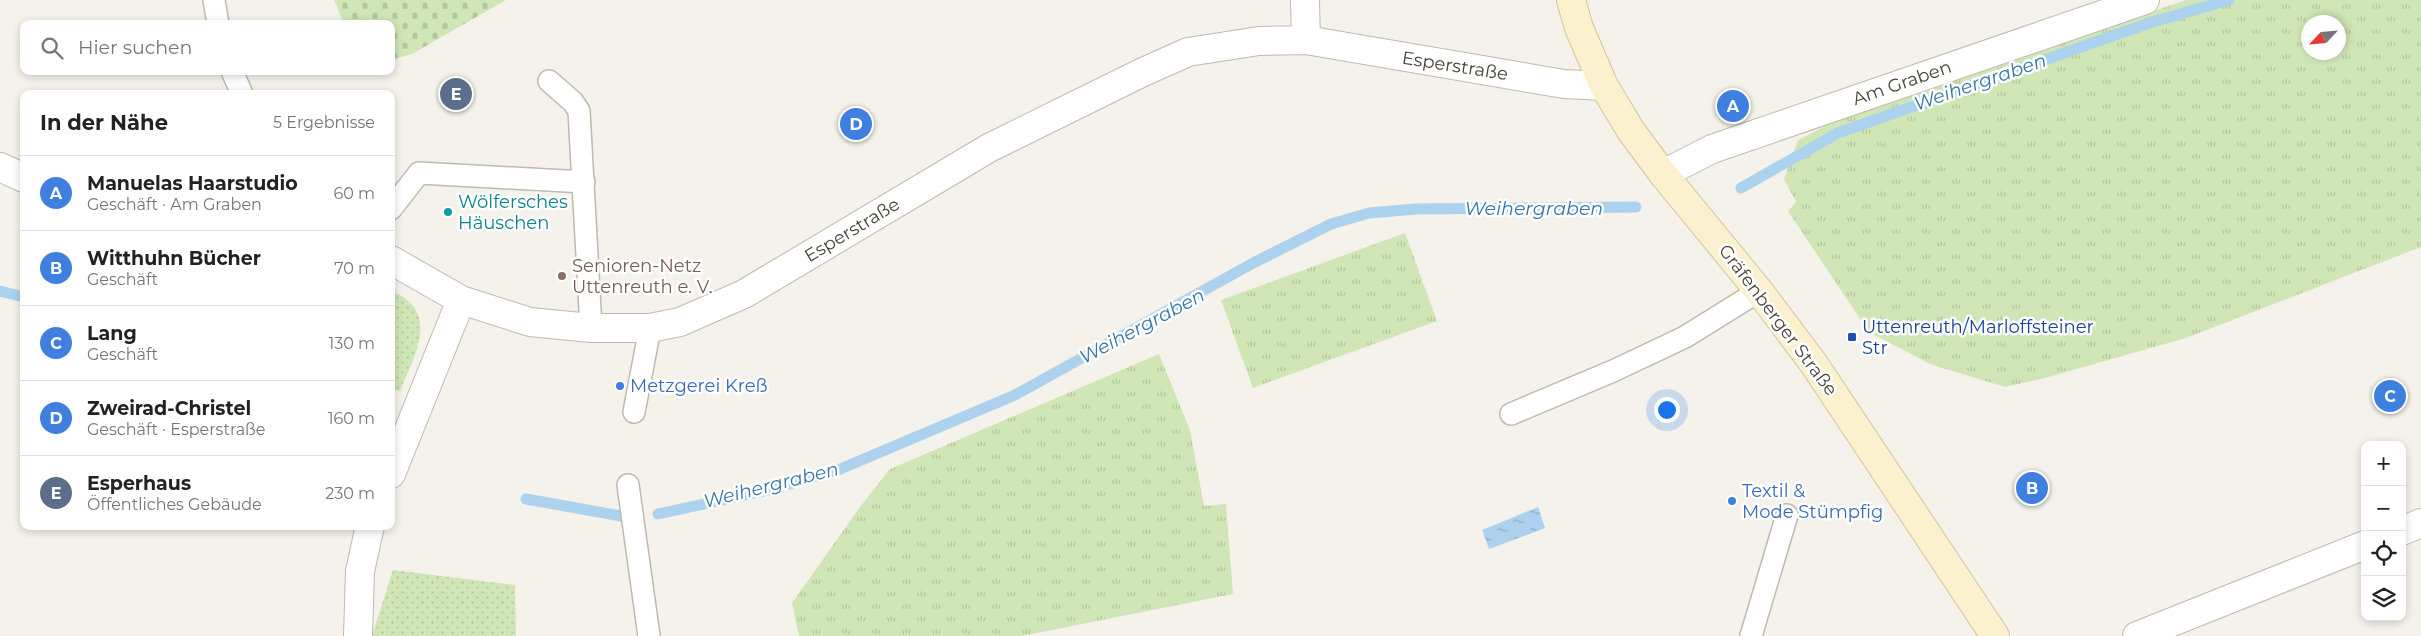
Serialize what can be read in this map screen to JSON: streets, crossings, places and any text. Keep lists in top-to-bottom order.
{
  "streets": {
    "main road": ["Gräfenberger Straße"],
    "street": ["Esperstraße", "Am Graben"]
  },
  "crossings": [
    ["Esperstraße", "Gräfenberger Straße"],
    ["Am Graben", "Gräfenberger Straße"]
  ],
  "water": ["Weihergraben"],
  "places": {
    "other": [
      "Wölfersches Häuschen",
      "Senioren-Netz Uttenreuth e. V.",
      "Metzgerei Kreß",
      "Textil & Mode Stümpfig"
    ],
    "transit": ["Uttenreuth/Marloffsteiner Str"]
  },
  "north": "bottom left",
  "page": {
    "search": "Hier suchen",
    "pins": [
      "E",
      "A",
      "D",
      "C",
      "B"
    ],
    "heading": ["In der Nähe", "5 Ergebnisse"],
    "list": [
      {
        "mark": "A",
        "name": "Manuelas Haarstudio",
        "note": "Geschäft · Am Graben",
        "value": "60 m"
      },
      {
        "mark": "B",
        "name": "Witthuhn Bücher",
        "note": "Geschäft",
        "value": "70 m"
      },
      {
        "mark": "C",
        "name": "Lang",
        "note": "Geschäft",
        "value": "130 m"
      },
      {
        "mark": "D",
        "name": "Zweirad-Christel",
        "note": "Geschäft · Esperstraße",
        "value": "160 m"
      },
      {
        "mark": "E",
        "name": "Esperhaus",
        "note": "Öffentliches Gebäude",
        "value": "230 m"
      }
    ],
    "map_buttons": ["+", "−"]
  }
}
